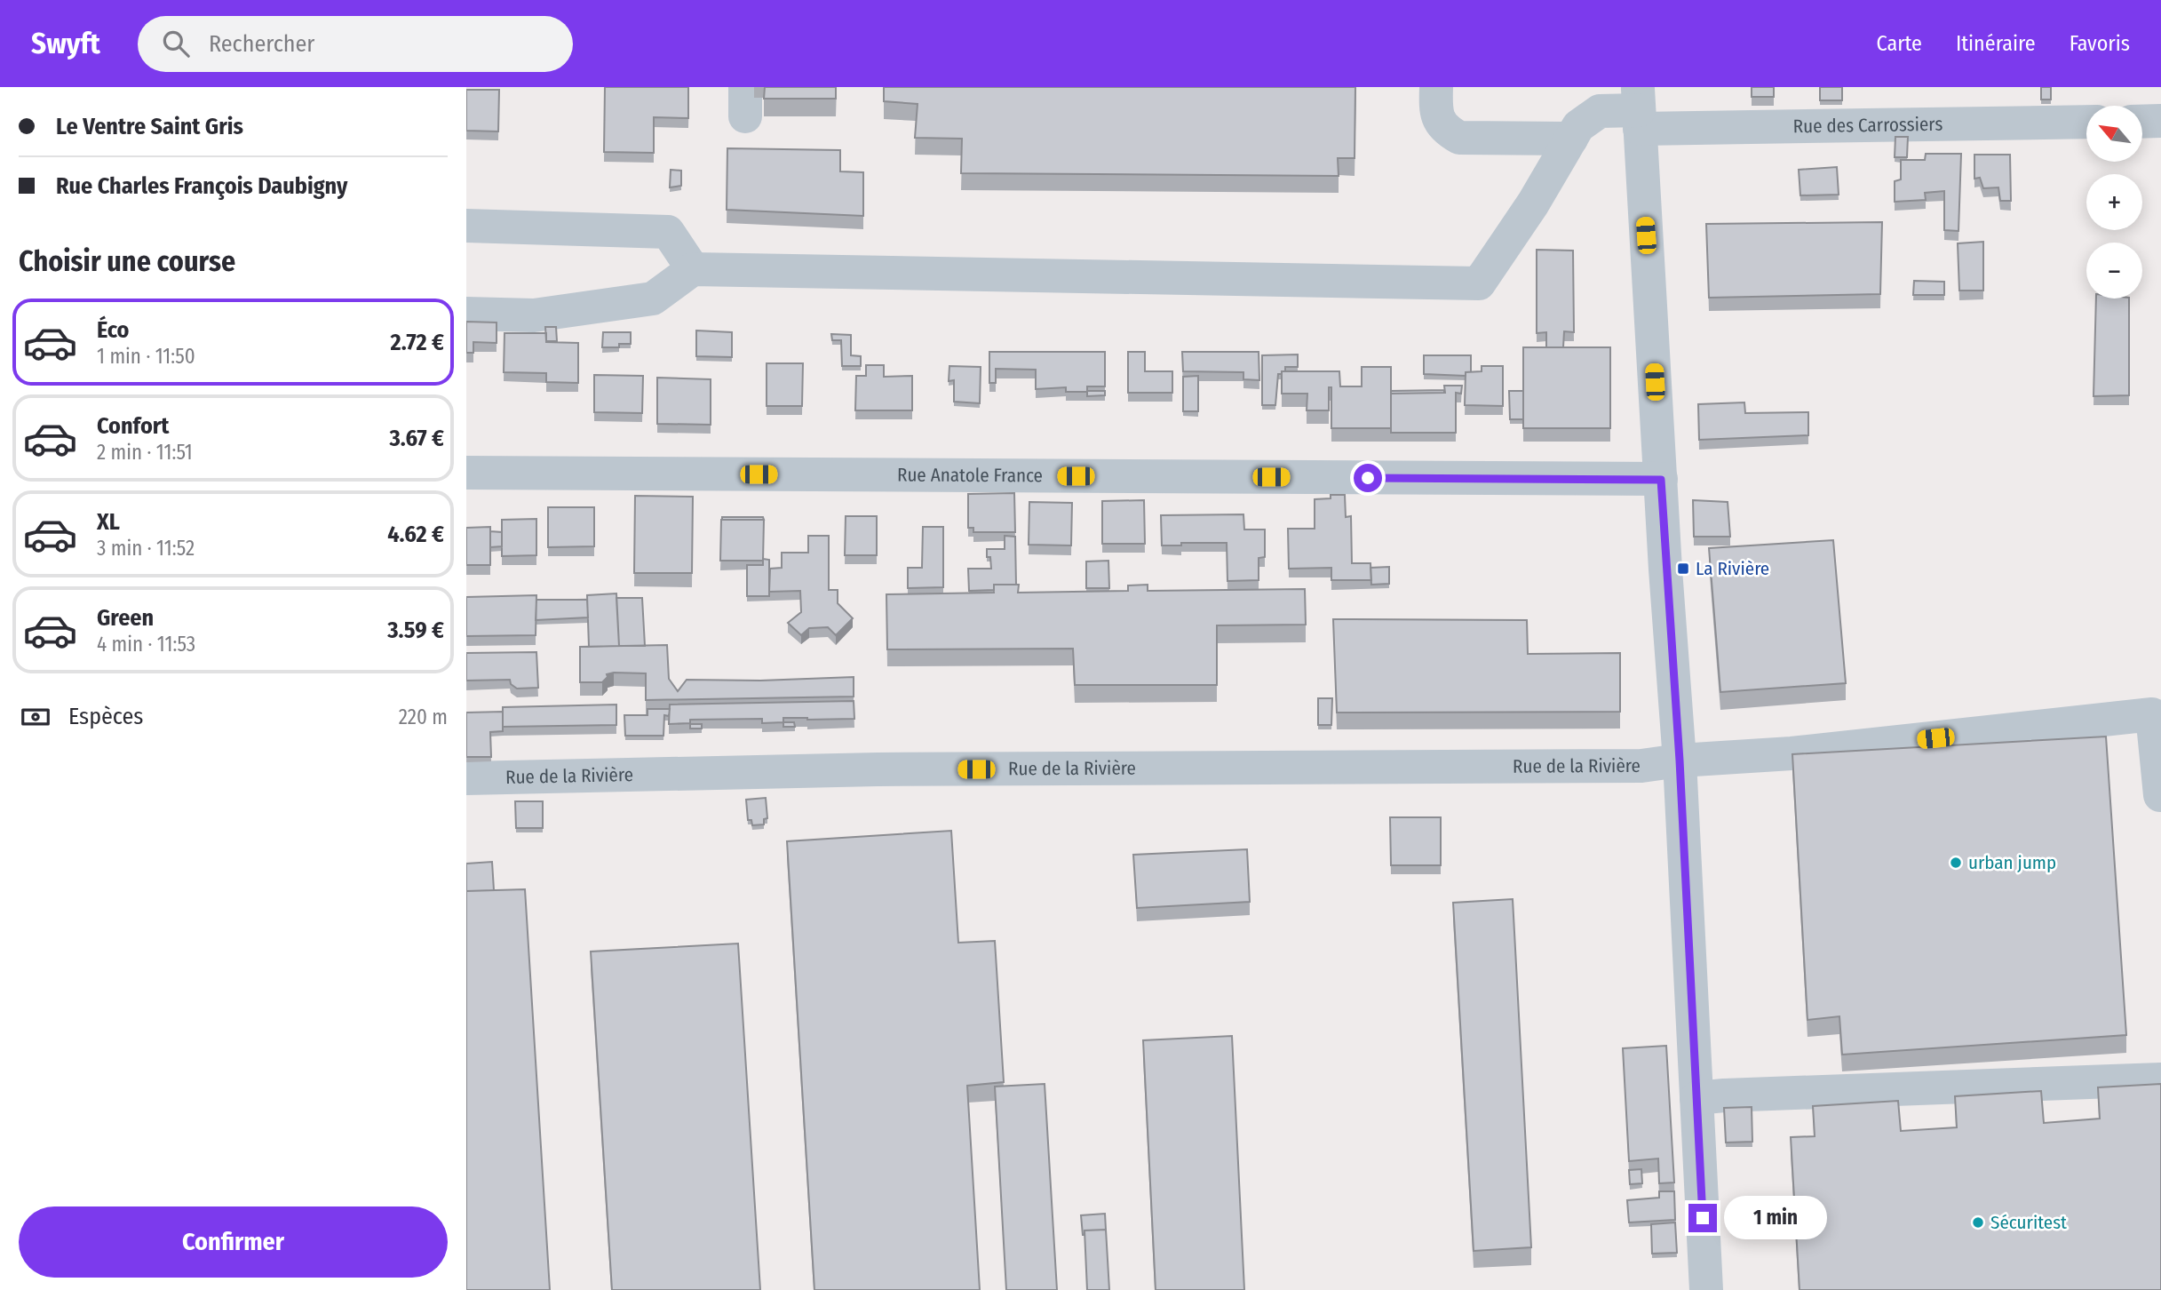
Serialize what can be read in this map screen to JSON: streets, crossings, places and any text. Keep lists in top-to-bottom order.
{
  "streets": {
    "street": ["Rue des Carrossiers", "Rue Anatole France", "Rue de la Rivière"]
  },
  "places": {
    "transit": ["La Rivière"],
    "other": ["urban jump", "Sécuritest"]
  },
  "north": "top left",
  "page": {
    "header": "Swyft",
    "search": "Rechercher",
    "nav": ["Carte", "Itinéraire", "Favoris"],
    "banner": ["Le Ventre Saint Gris", "Rue Charles François Daubigny"],
    "map_buttons": ["+", "−"],
    "heading": "Choisir une course",
    "list": [
      {
        "name": "Éco",
        "note": "1 min · 11:50",
        "value": "2.72 €"
      },
      {
        "name": "Confort",
        "note": "2 min · 11:51",
        "value": "3.67 €"
      },
      {
        "name": "XL",
        "note": "3 min · 11:52",
        "value": "4.62 €"
      },
      {
        "name": "Green",
        "note": "4 min · 11:53",
        "value": "3.59 €"
      }
    ],
    "pay": ["Espèces", "220 m"],
    "buttons": "Confirmer",
    "bubble": "1 min"
  }
}
